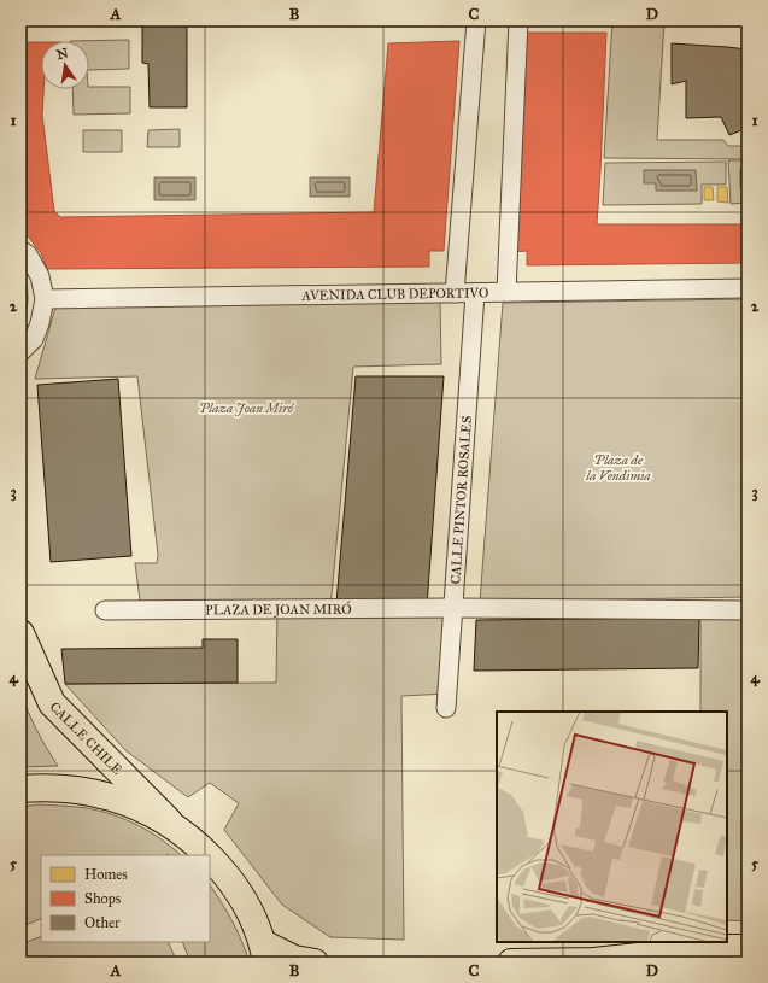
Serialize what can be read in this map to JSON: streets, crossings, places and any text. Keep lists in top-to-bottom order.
{
  "streets": {
    "main road": ["CALLE CHILE"],
    "street": ["AVENIDA CLUB DEPORTIVO", "CALLE PINTOR ROSALES", "PLAZA DE JOAN MIRÓ"]
  },
  "crossings": [
    ["AVENIDA CLUB DEPORTIVO", "CALLE PINTOR ROSALES"],
    ["CALLE PINTOR ROSALES", "PLAZA DE JOAN MIRÓ"]
  ],
  "parks": ["Plaza Joan Miró", "Plaza de la Vendimia"],
  "legend": ["Homes", "Shops", "Other"],
  "north": "top",
  "grid": {
    "columns": [
      "A",
      "B",
      "C",
      "D"
    ],
    "rows": [
      "1",
      "2",
      "3",
      "4",
      "5"
    ]
  }
}
